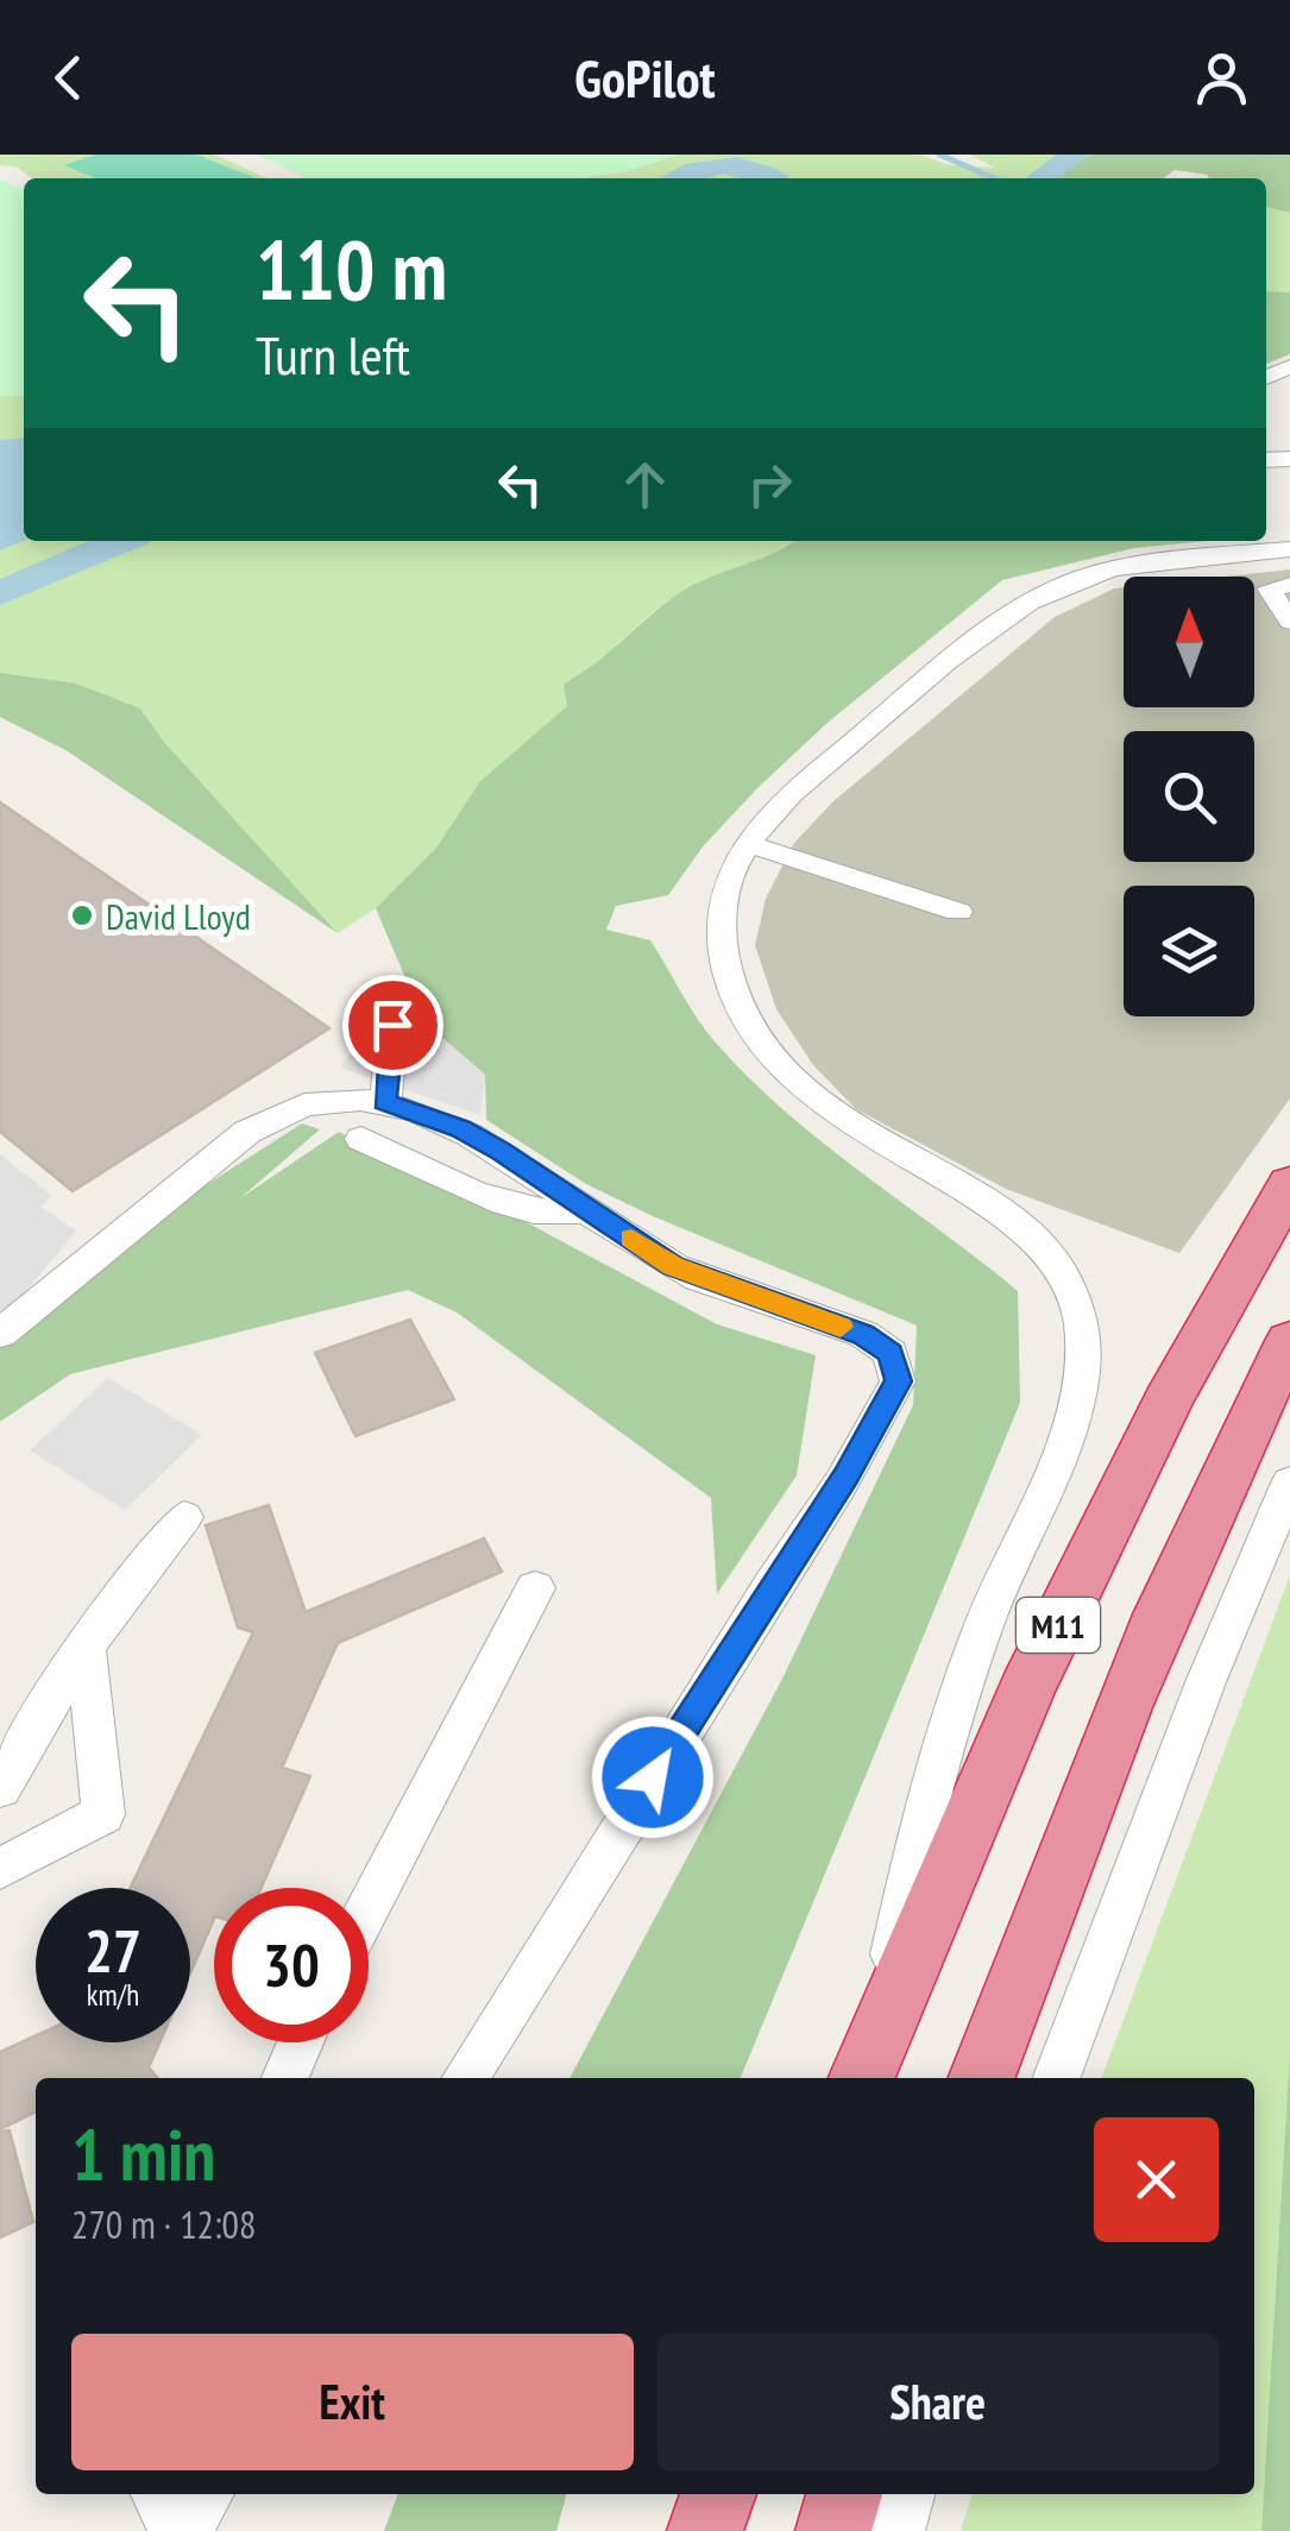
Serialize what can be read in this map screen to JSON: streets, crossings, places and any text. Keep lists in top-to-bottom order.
{
  "streets": {
    "highway": ["M11"]
  },
  "places": ["David Lloyd"],
  "north": "top",
  "page": {
    "header": "GoPilot",
    "turn": ["110 m", "Turn left"],
    "speed": "27 km/h",
    "limit": "30",
    "heading": ["1 min", "270 m · 12:08"],
    "buttons": ["Exit", "Share"]
  }
}
